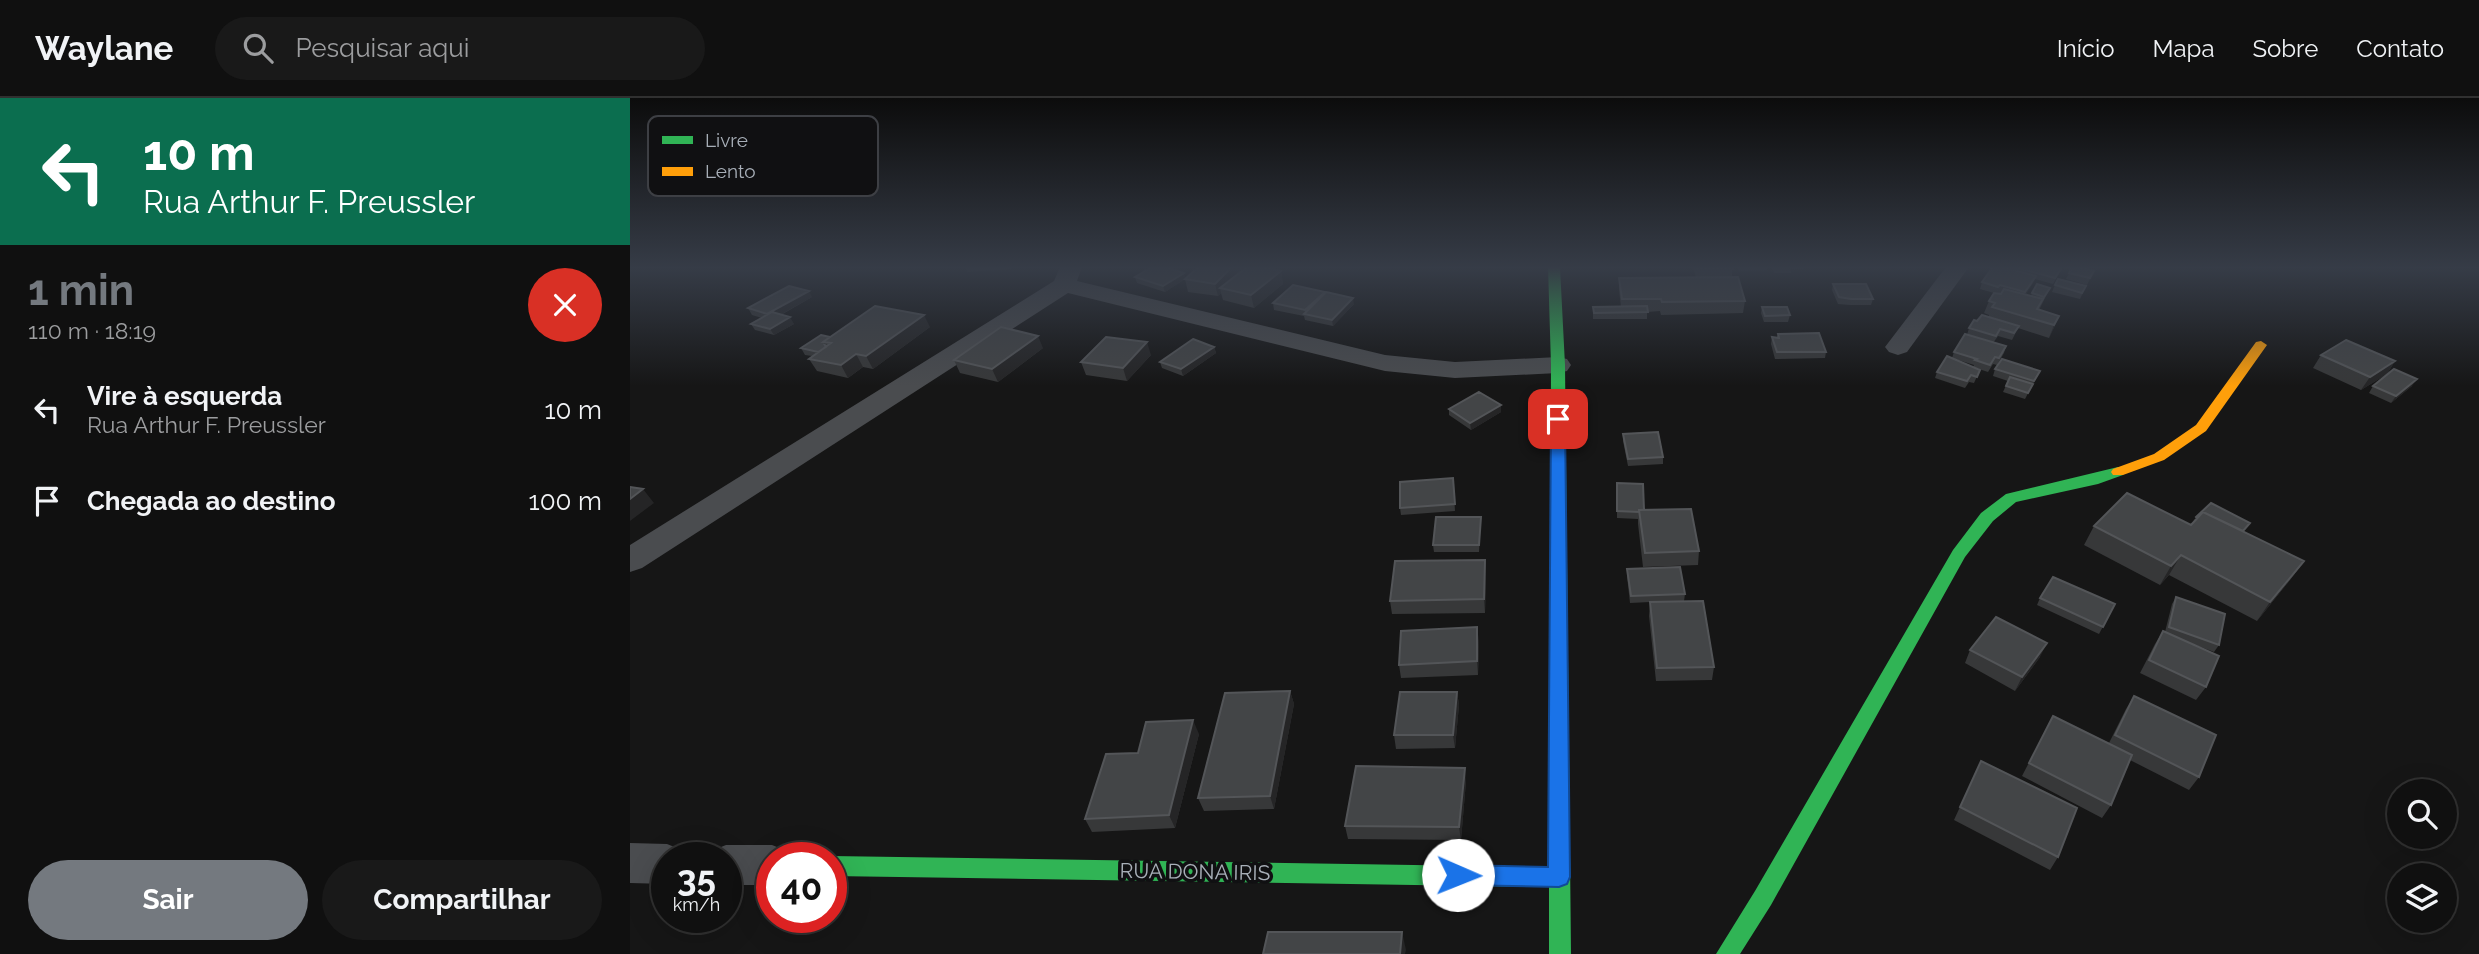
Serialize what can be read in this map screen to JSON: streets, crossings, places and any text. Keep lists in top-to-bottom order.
{
  "streets": {
    "street": ["RUA DONA IRIS"]
  },
  "legend": ["Livre", "Lento"],
  "page": {
    "header": "Waylane",
    "search": "Pesquisar aqui",
    "nav": [
      "Início",
      "Mapa",
      "Sobre",
      "Contato"
    ],
    "turn": ["10 m", "Rua Arthur F. Preussler"],
    "heading": ["1 min", "110 m · 18:19"],
    "list": [
      {
        "name": "Vire à esquerda",
        "note": "Rua Arthur F. Preussler",
        "value": "10 m"
      },
      {
        "name": "Chegada ao destino",
        "value": "100 m"
      }
    ],
    "speed": "35 km/h",
    "limit": "40",
    "buttons": ["Sair", "Compartilhar"]
  }
}
